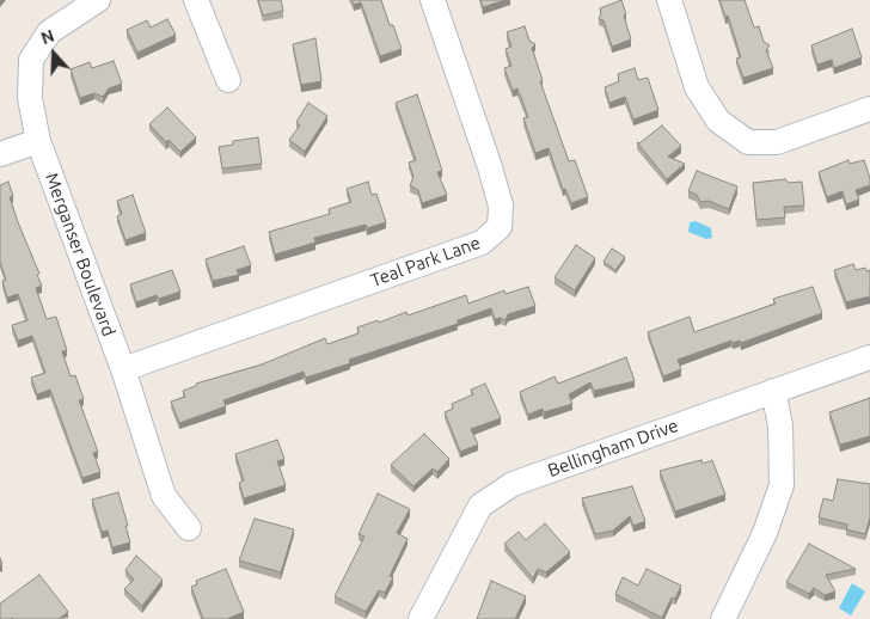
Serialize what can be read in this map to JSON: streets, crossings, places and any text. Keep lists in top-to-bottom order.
{
  "streets": {
    "street": ["Merganser Boulevard", "Teal Park Lane", "Bellingham Drive"]
  },
  "crossings": [
    ["Merganser Boulevard", "Teal Park Lane"]
  ],
  "north": "top"
}
